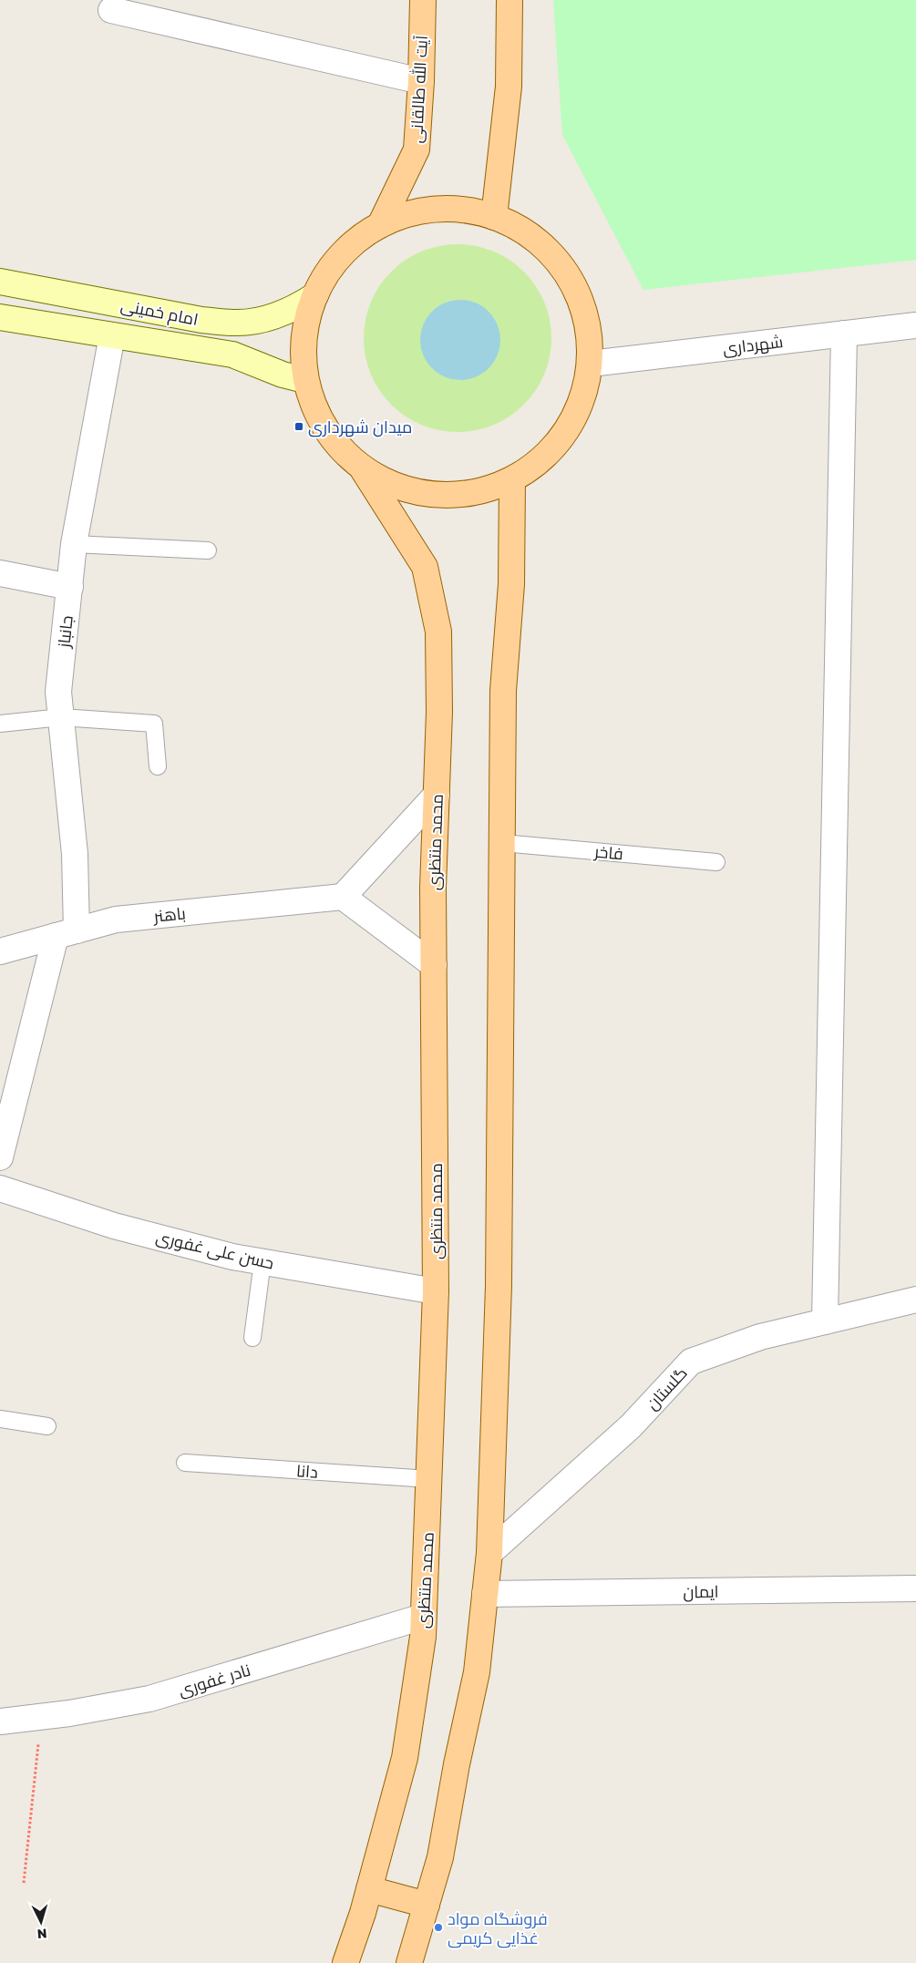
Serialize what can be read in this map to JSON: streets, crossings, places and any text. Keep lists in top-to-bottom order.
{
  "streets": {
    "main road": ["آیت الله طالقانی", "امام خمینی", "محمد منتظری"],
    "street": [
      "شهرداری",
      "جانباز",
      "باهنر",
      "حسن علی غفوری",
      "گلستان",
      "ایمان",
      "نادر غفوری"
    ],
    "lane": ["فاخر", "دانا"]
  },
  "crossings": [
    ["امام خمینی", "جانباز"],
    ["جانباز", "باهنر"],
    ["محمد منتظری", "حسن علی غفوری"],
    ["محمد منتظری", "دانا"],
    ["محمد منتظری", "نادر غفوری"]
  ],
  "places": {
    "transit": ["میدان شهرداری"],
    "other": ["فروشگاه مواد غذایی کریمی"]
  },
  "north": "bottom"
}
